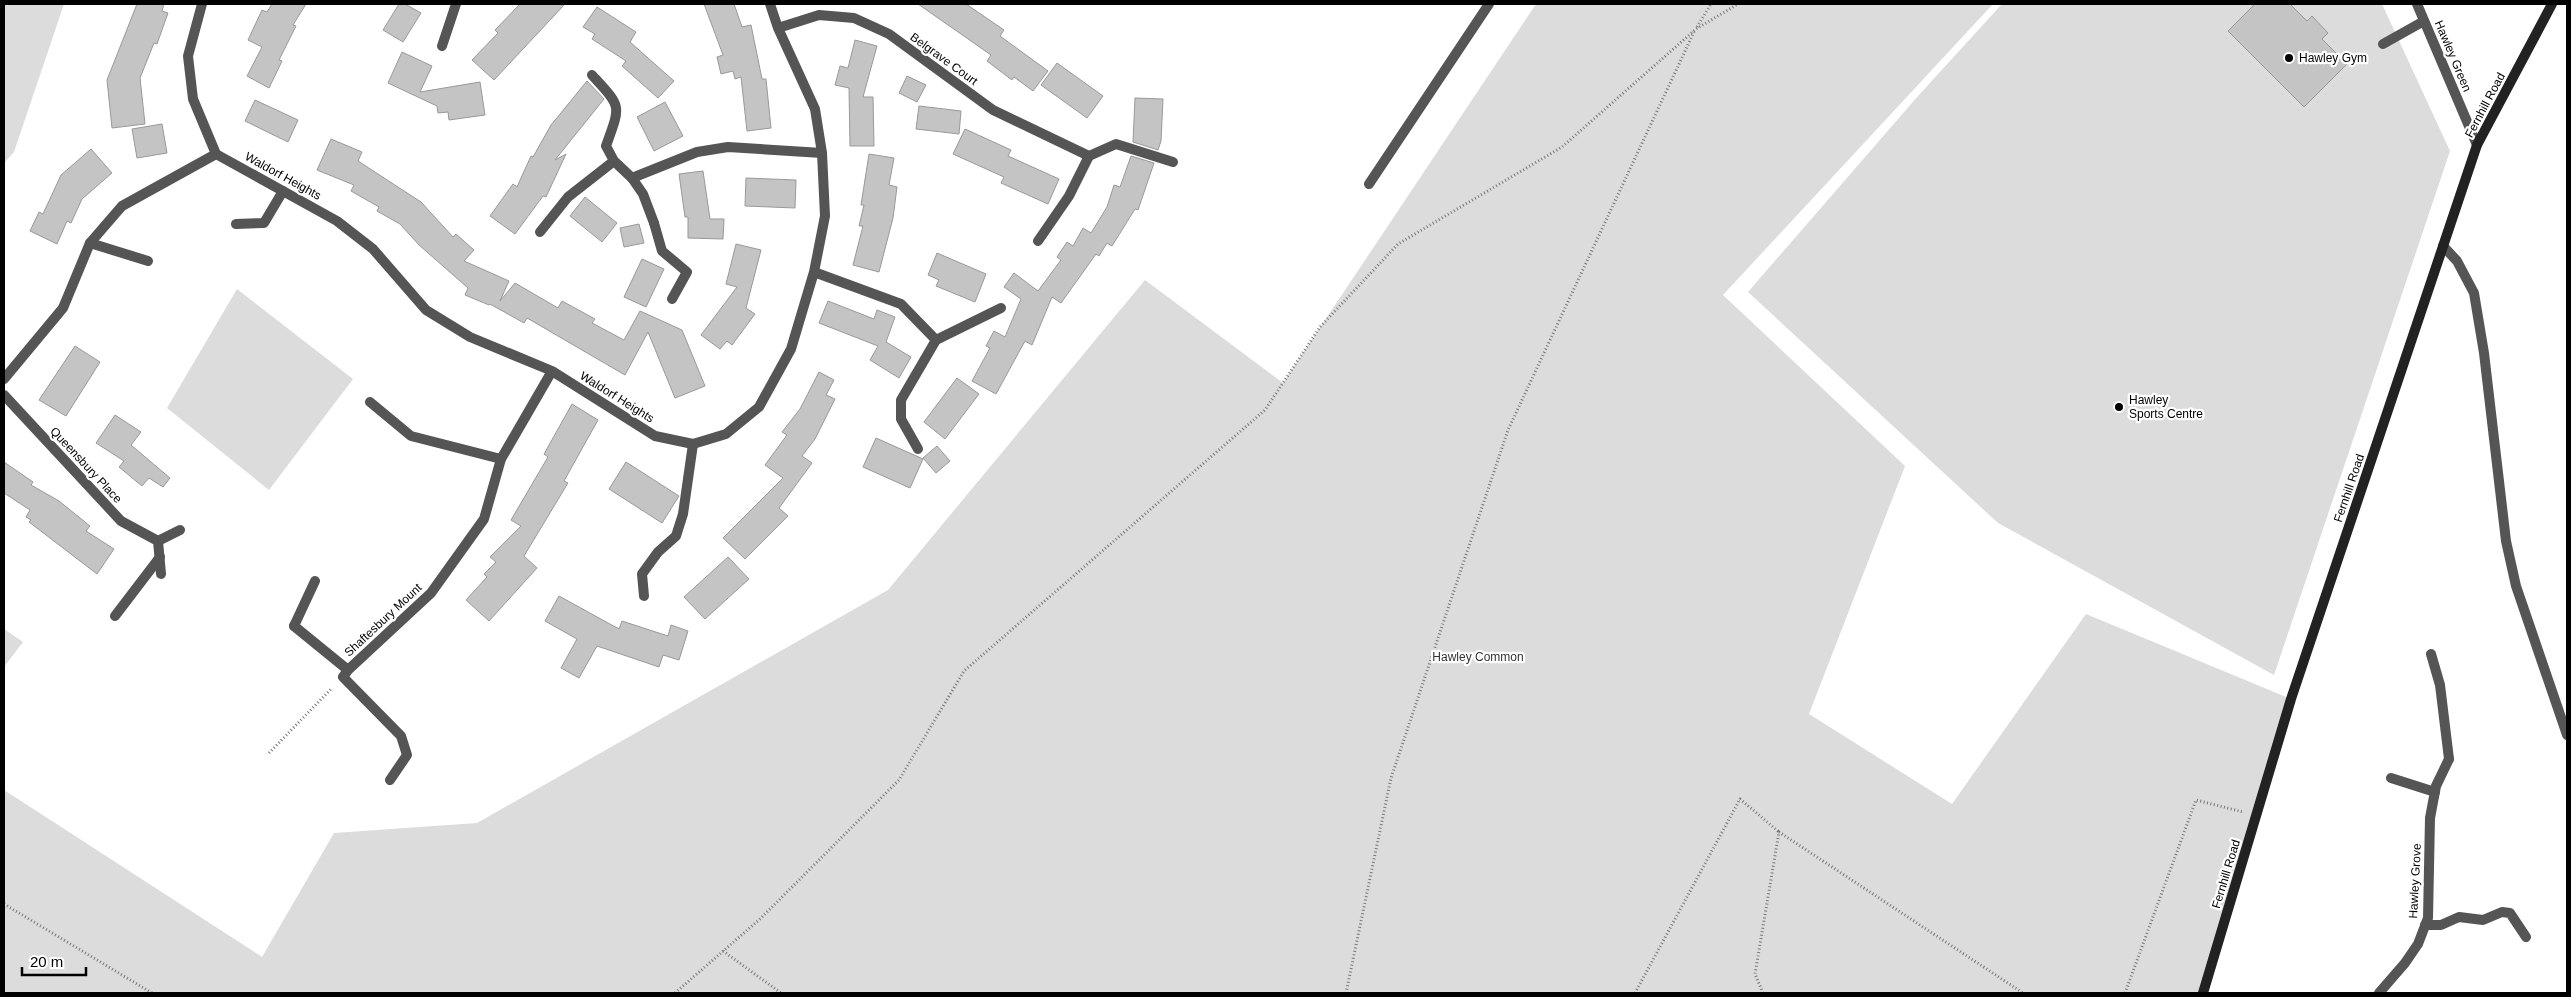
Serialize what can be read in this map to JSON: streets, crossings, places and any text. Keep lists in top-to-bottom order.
{
  "streets": {
    "street": [
      "Hawley Green",
      "Belgrave Court",
      "Fernhill Road",
      "Waldorf Heights",
      "Queensbury Place",
      "Shaftesbury Mount",
      "Hawley Grove"
    ]
  },
  "crossings": [
    ["Hawley Green", "Fernhill Road"],
    ["Belgrave Court", "Waldorf Heights"],
    ["Waldorf Heights", "Shaftesbury Mount"]
  ],
  "parks": ["Hawley Common"],
  "places": ["Hawley Gym", "Hawley Sports Centre"],
  "scale_bar": "20 m"
}
